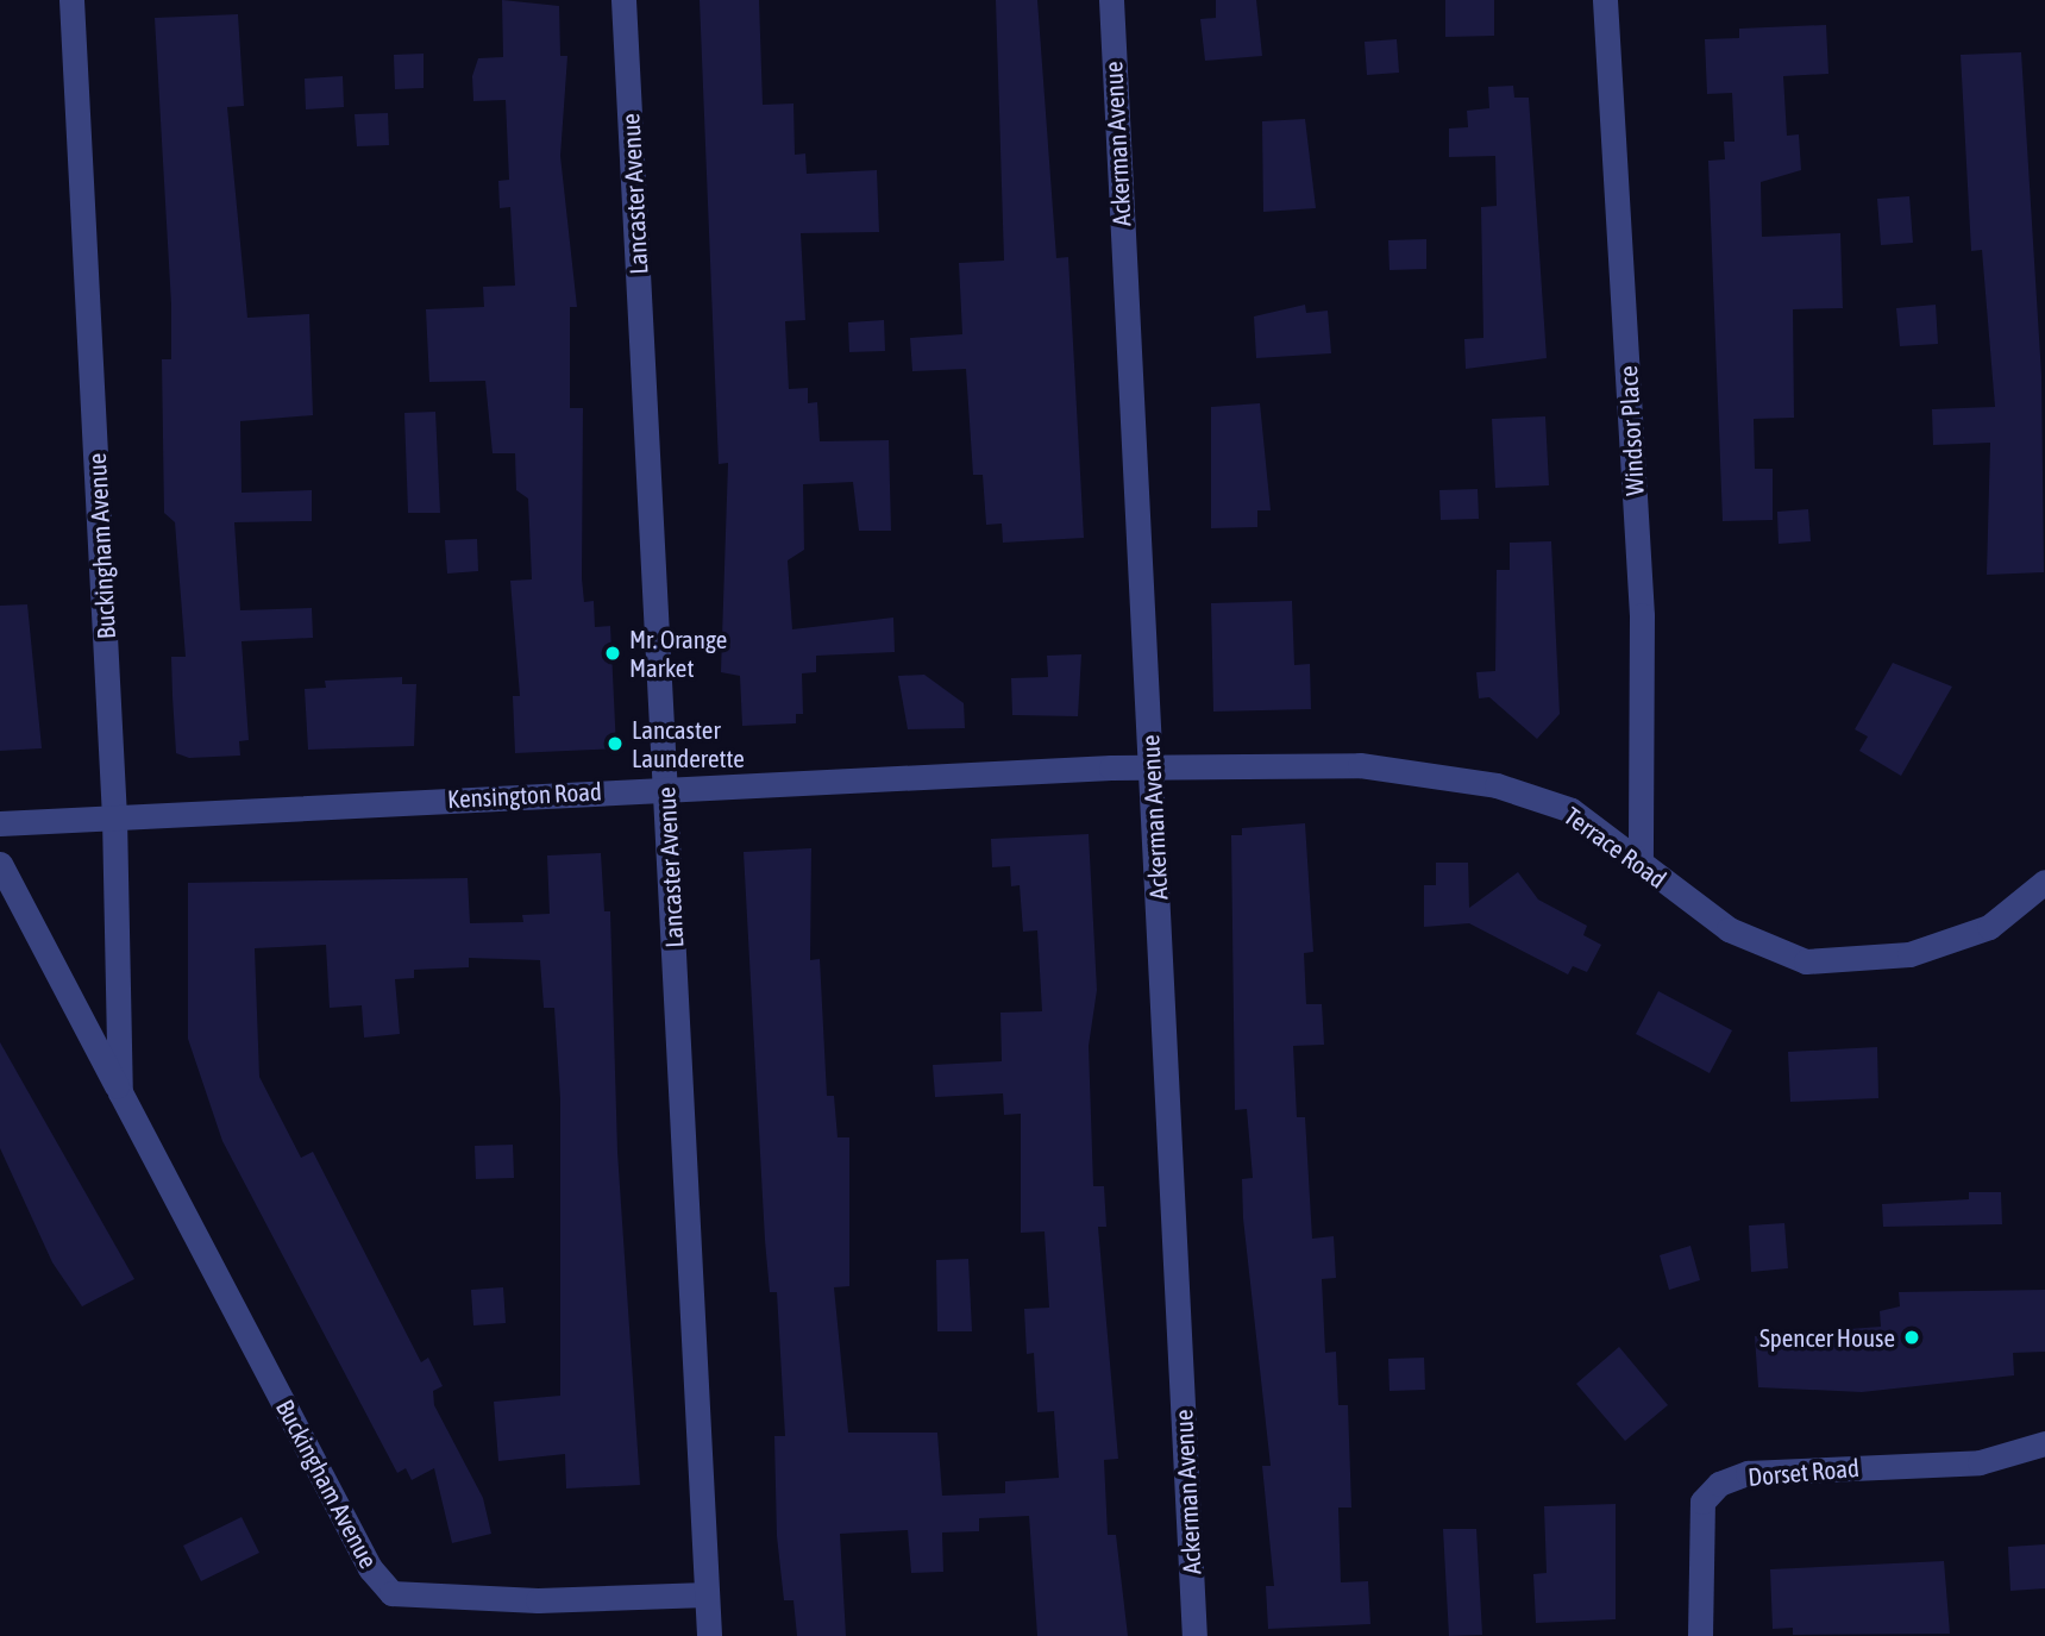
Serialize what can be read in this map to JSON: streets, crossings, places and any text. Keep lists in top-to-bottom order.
{
  "streets": {
    "street": [
      "Ackerman Avenue",
      "Lancaster Avenue",
      "Windsor Place",
      "Buckingham Avenue",
      "Kensington Road",
      "Terrace Road",
      "Dorset Road"
    ]
  },
  "crossings": [
    ["Ackerman Avenue", "Kensington Road"],
    ["Ackerman Avenue", "Terrace Road"],
    ["Lancaster Avenue", "Buckingham Avenue"],
    ["Lancaster Avenue", "Kensington Road"],
    ["Windsor Place", "Terrace Road"],
    ["Buckingham Avenue", "Kensington Road"],
    ["Kensington Road", "Terrace Road"]
  ],
  "places": ["Mr. Orange Market", "Lancaster Launderette", "Spencer House"]
}
